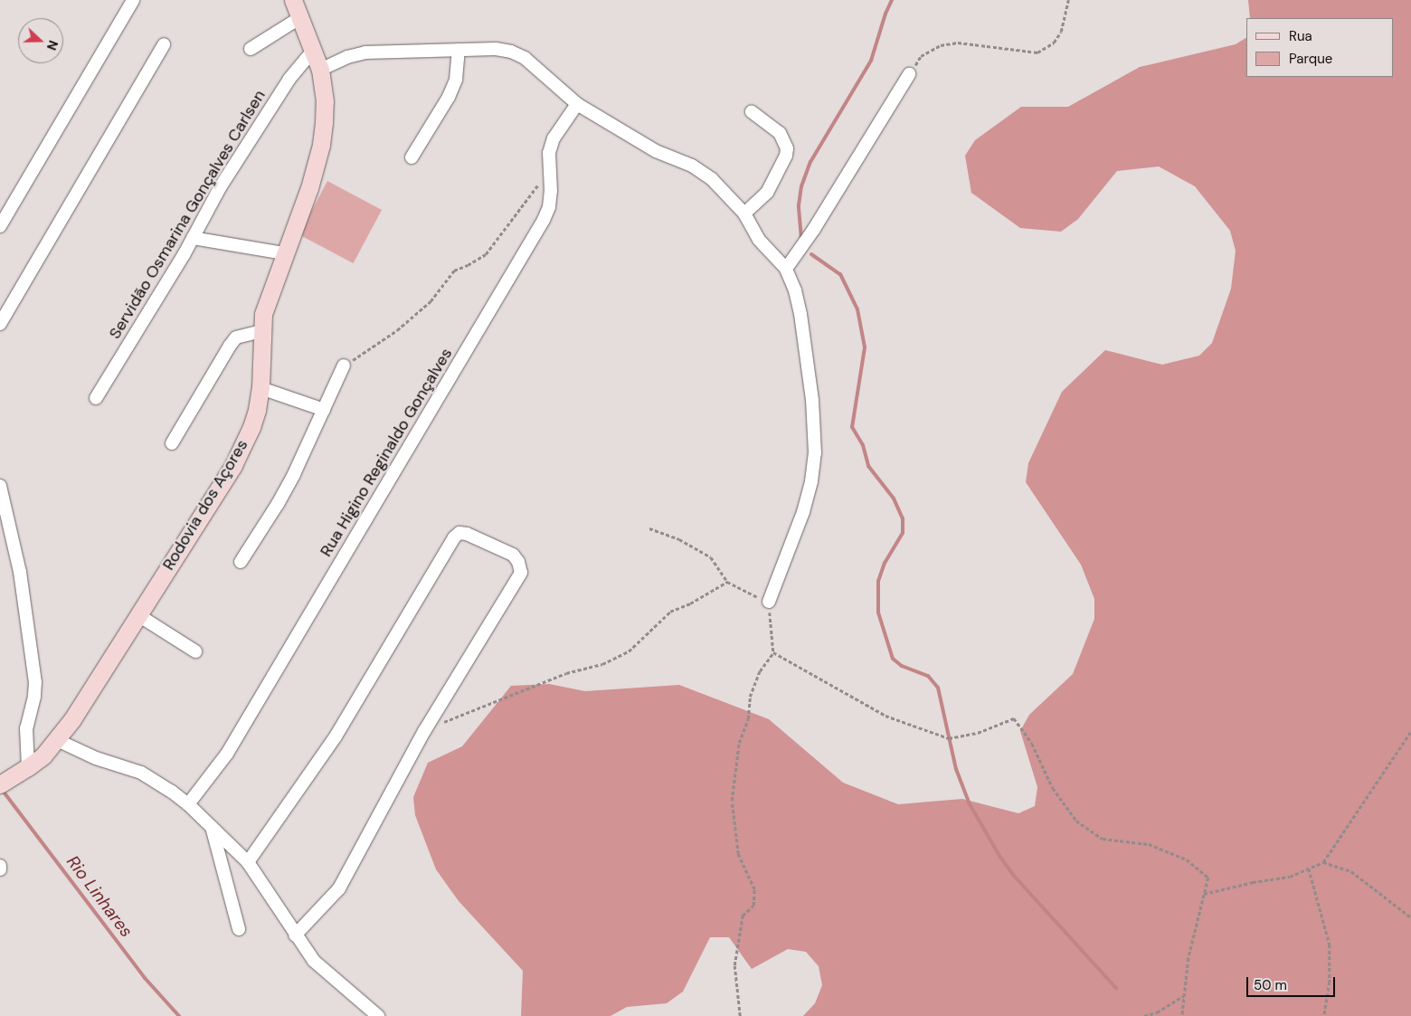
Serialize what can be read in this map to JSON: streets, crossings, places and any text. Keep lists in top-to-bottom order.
{
  "streets": {
    "street": ["Servidão Osmarina Gonçalves Carlsen", "Rua Higino Reginaldo Gonçalves", "Rodovia dos Açores"]
  },
  "crossings": [
    ["Servidão Osmarina Gonçalves Carlsen", "Rodovia dos Açores"]
  ],
  "water": ["Rio Linhares"],
  "legend": ["Rua", "Parque"],
  "scale_bar": "50 m",
  "north": "right"
}
